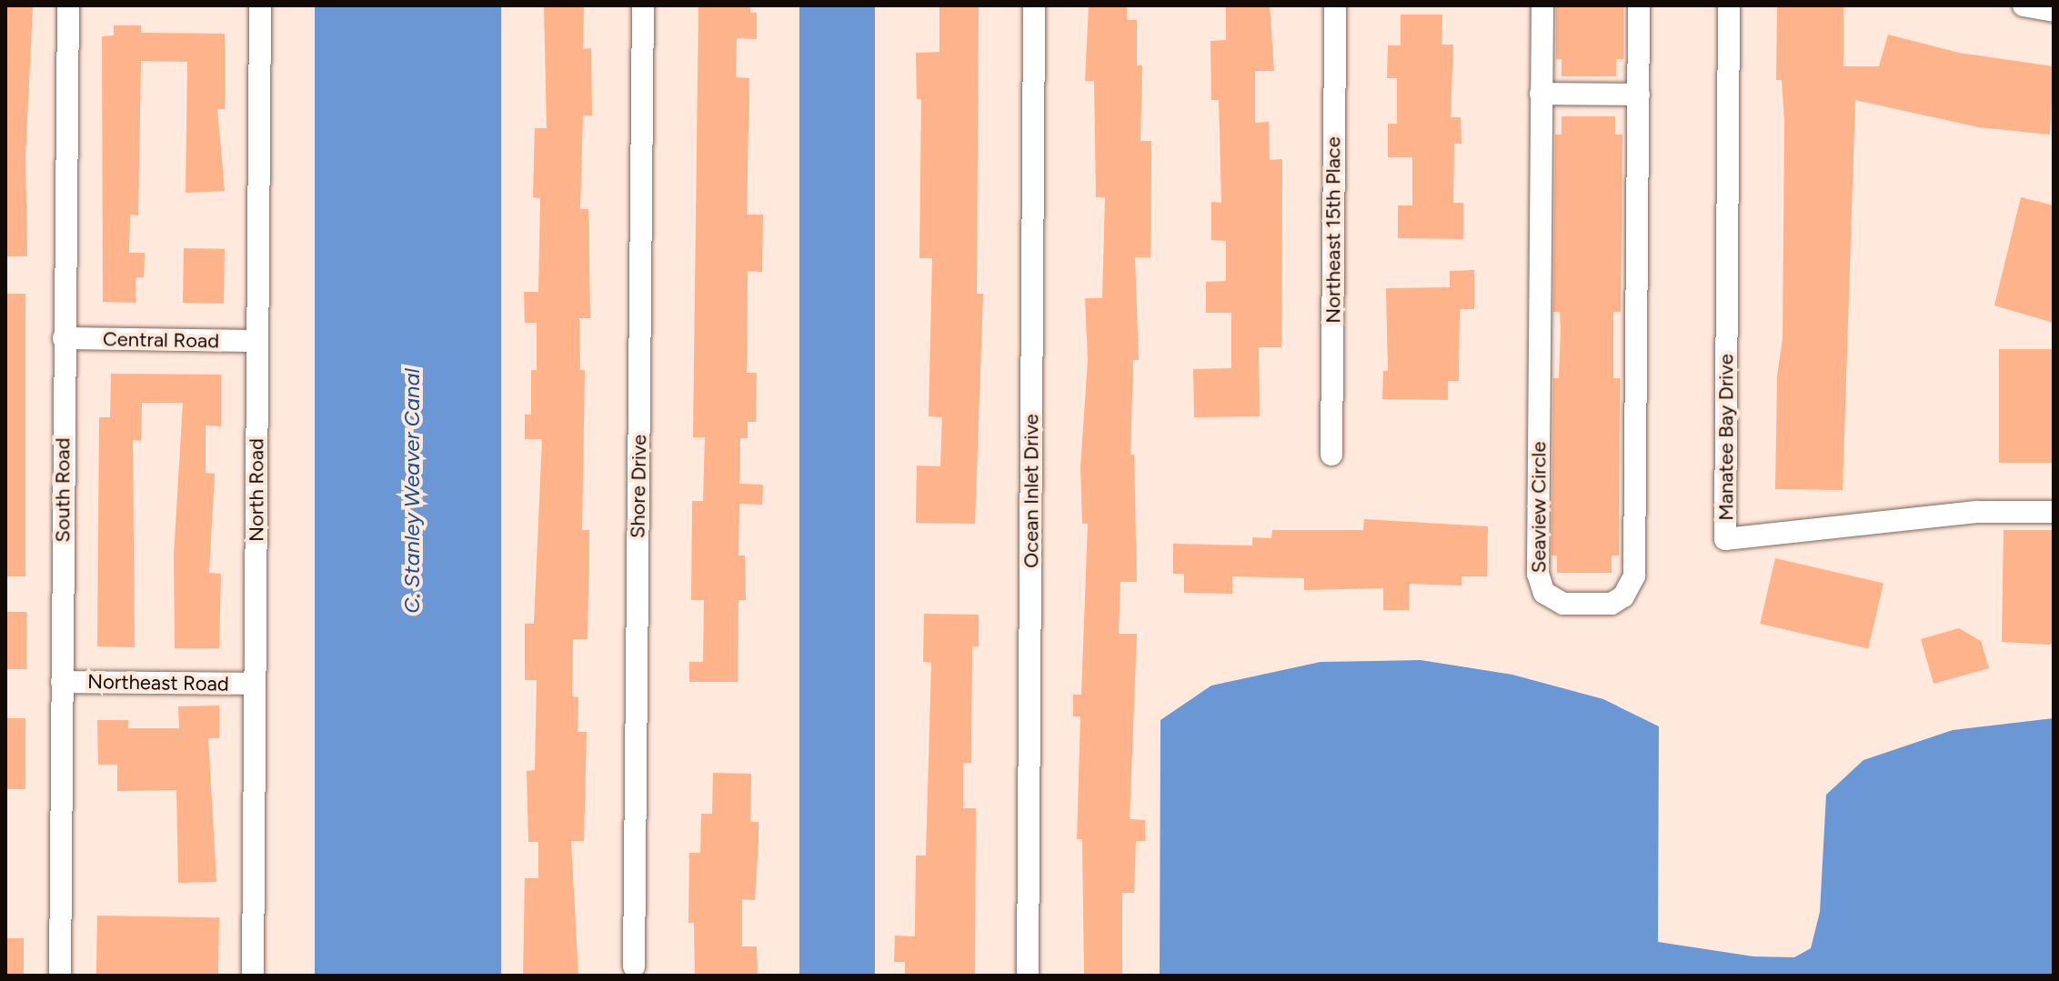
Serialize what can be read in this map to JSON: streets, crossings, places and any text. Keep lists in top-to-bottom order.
{
  "streets": {
    "street": [
      "Northeast 15th Place",
      "Central Road",
      "Manatee Bay Drive",
      "Shore Drive",
      "South Road",
      "North Road",
      "Ocean Inlet Drive",
      "Seaview Circle",
      "Northeast Road"
    ]
  },
  "crossings": [
    ["Central Road", "South Road"],
    ["Central Road", "North Road"],
    ["South Road", "Northeast Road"],
    ["North Road", "Northeast Road"]
  ],
  "water": ["C. Stanley Weaver Canal"]
}
